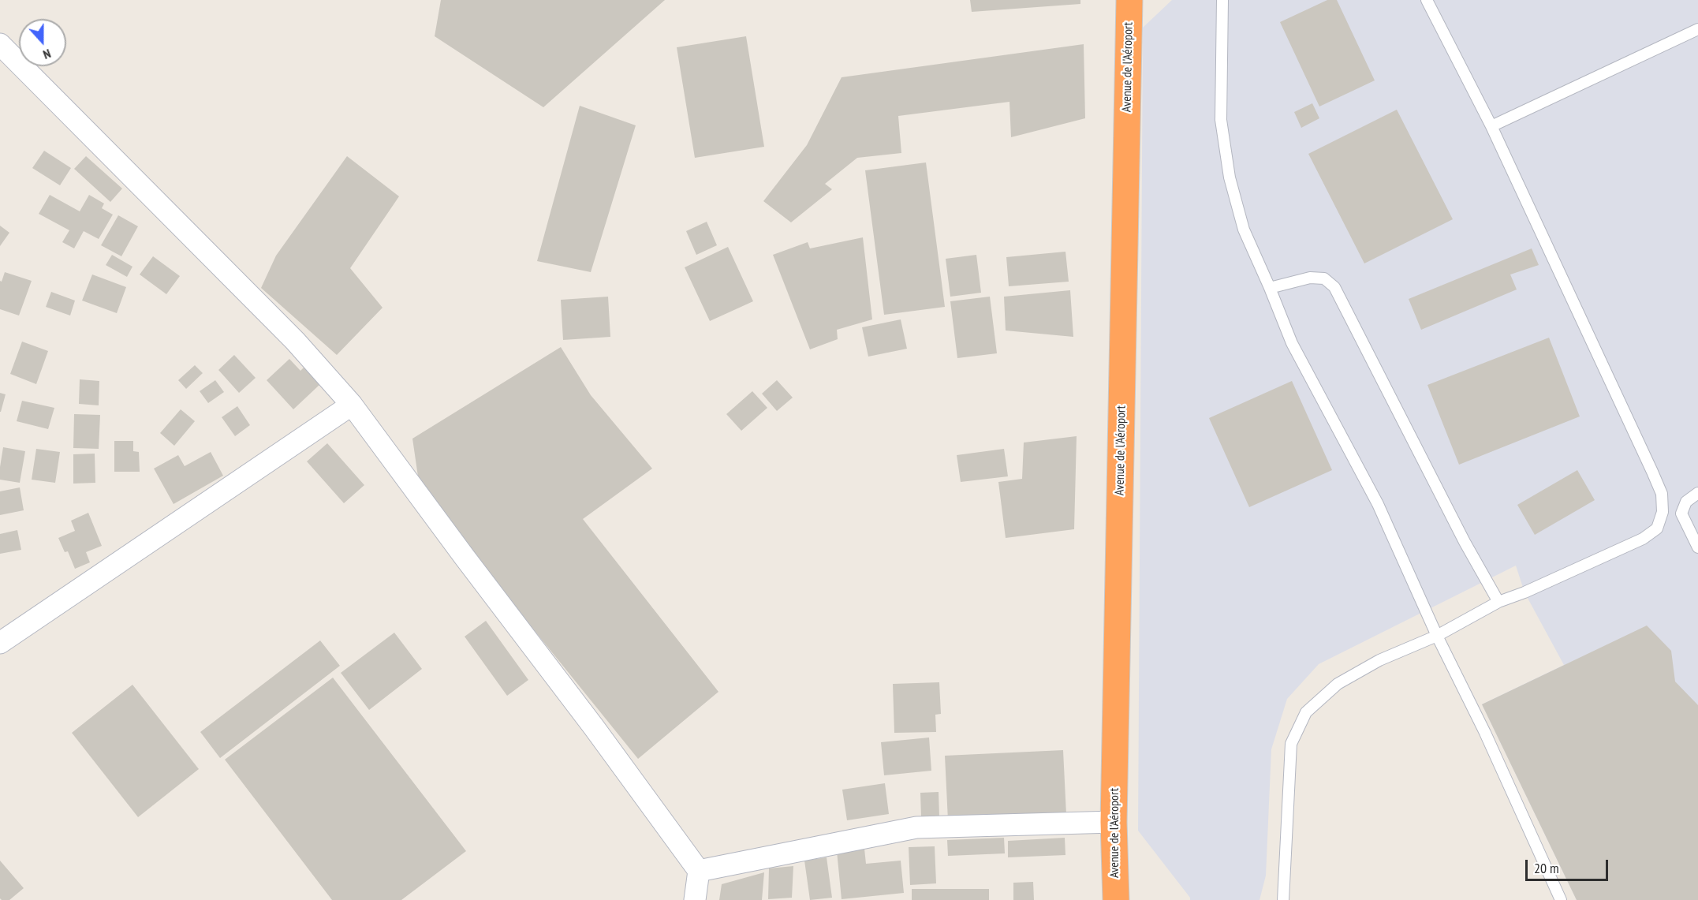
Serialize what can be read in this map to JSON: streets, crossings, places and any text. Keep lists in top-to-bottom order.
{
  "streets": {
    "highway": ["Avenue de l'Aéroport"]
  },
  "scale_bar": "20 m",
  "north": "bottom"
}
